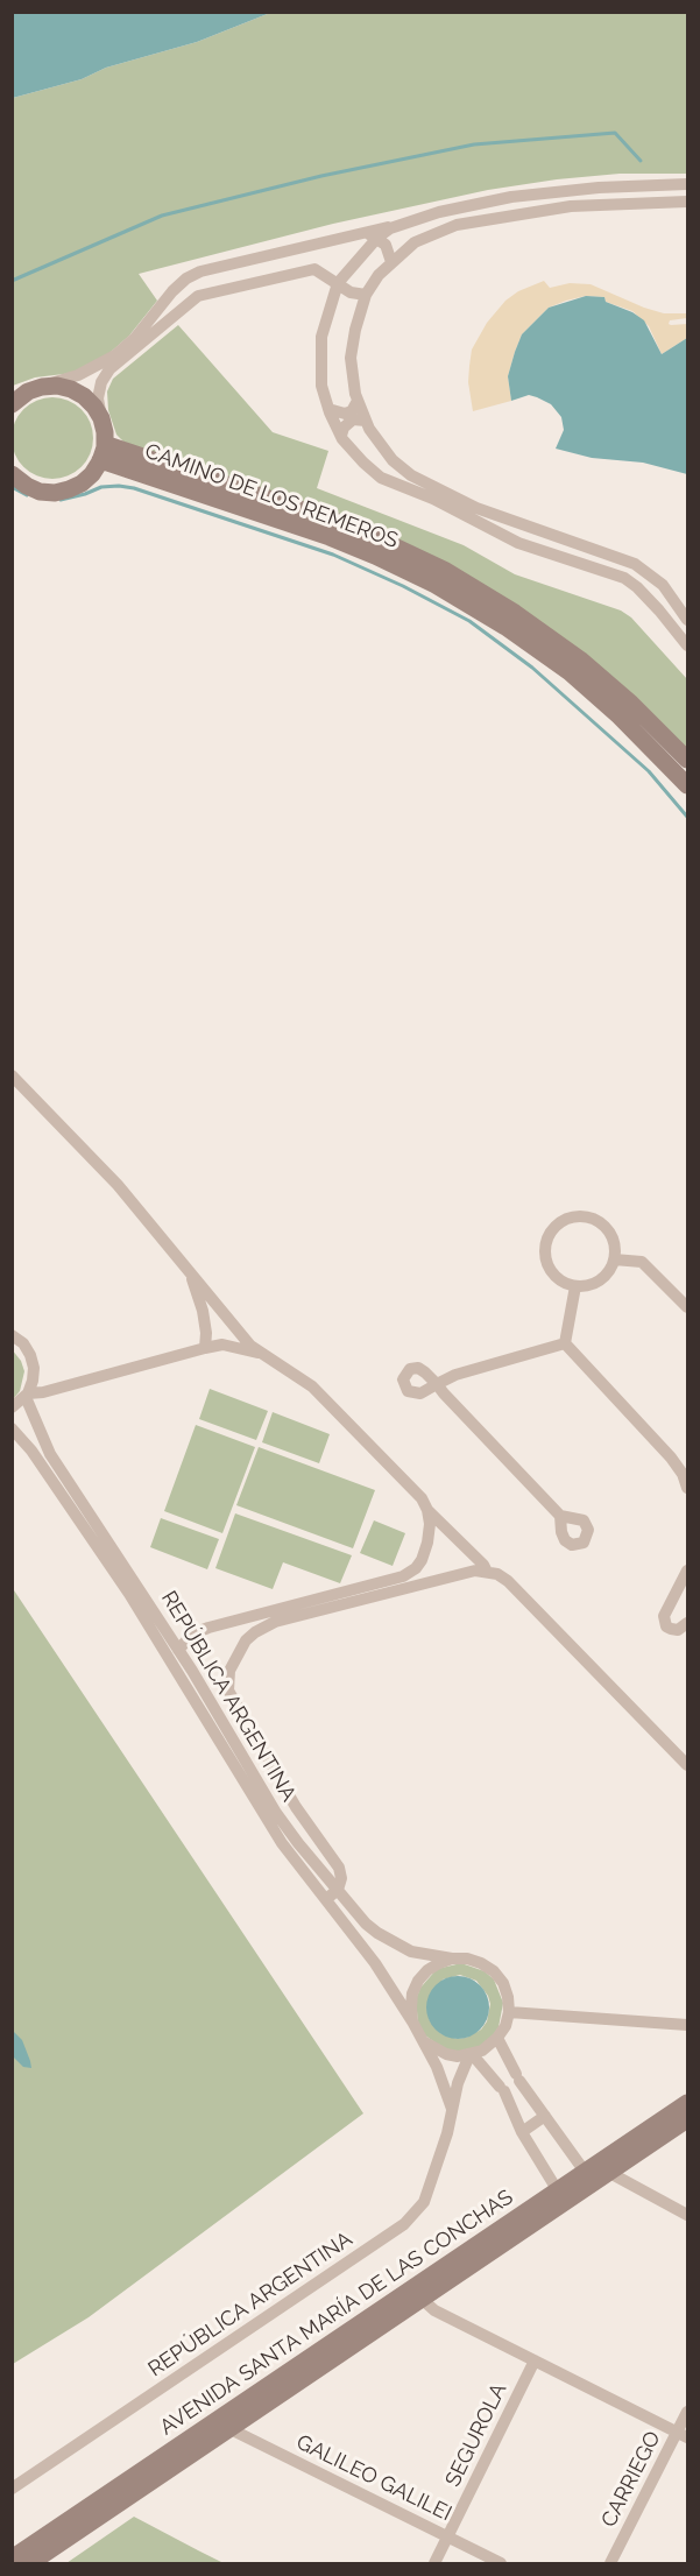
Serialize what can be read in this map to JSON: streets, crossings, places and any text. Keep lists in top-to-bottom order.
{
  "streets": {
    "main road": ["CAMINO DE LOS REMEROS", "AVENIDA SANTA MARÍA DE LAS CONCHAS"],
    "street": [
      "REPÚBLICA ARGENTINA",
      "SEGUROLA",
      "GALILEO GALILEI",
      "CARRIEGO"
    ]
  },
  "crossings": [
    ["AVENIDA SANTA MARÍA DE LAS CONCHAS", "GALILEO GALILEI"],
    ["SEGUROLA", "GALILEO GALILEI"]
  ]
}
